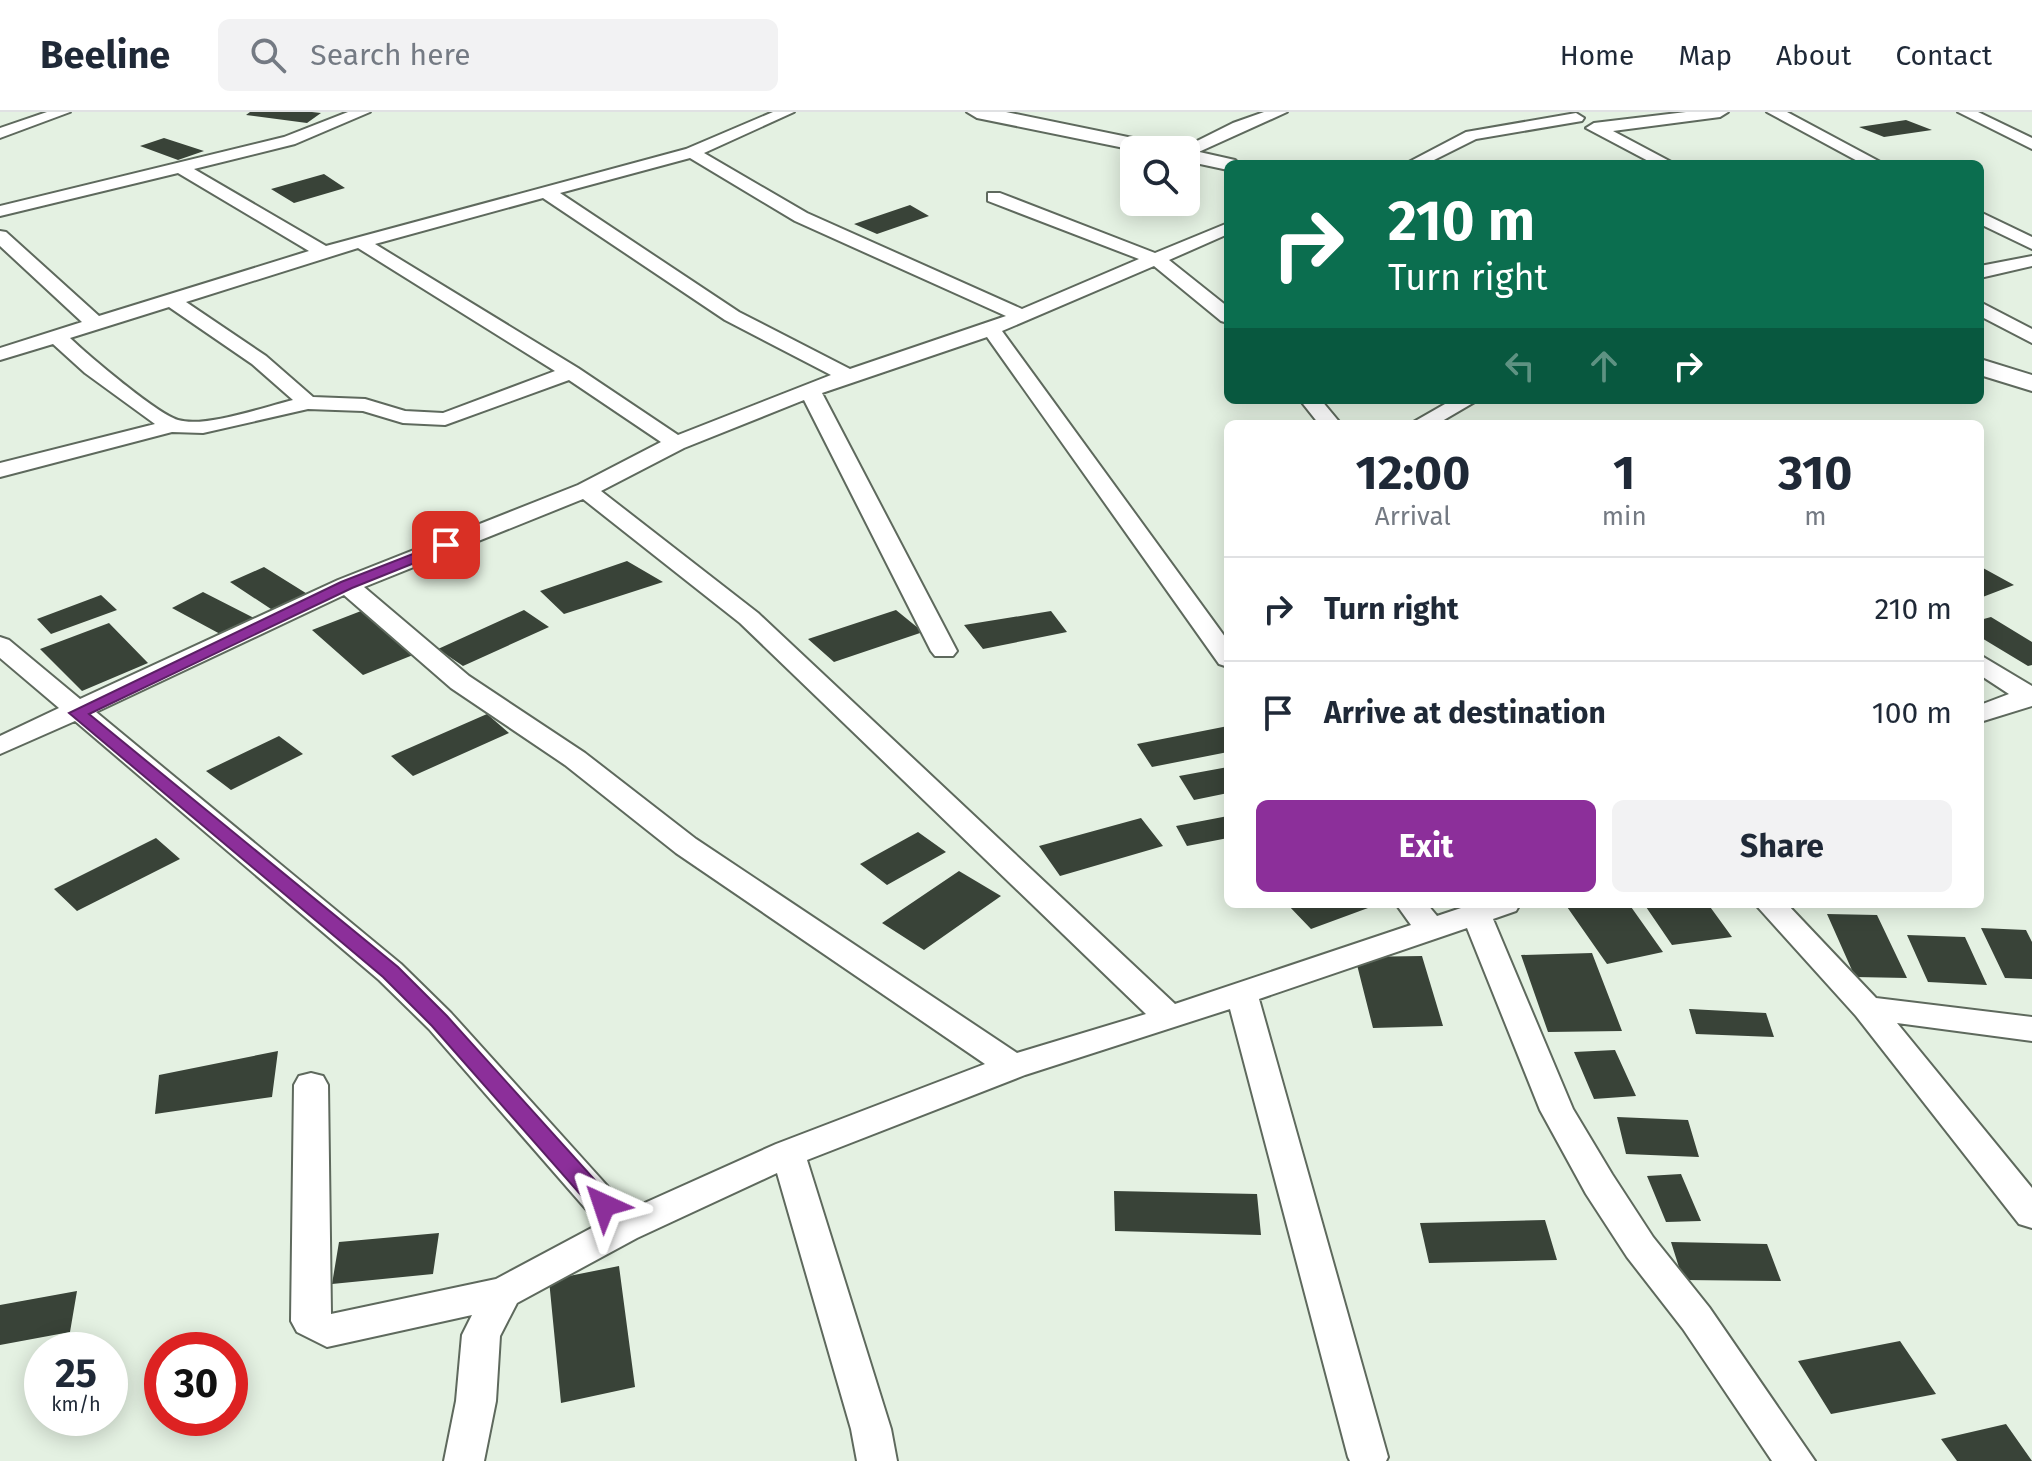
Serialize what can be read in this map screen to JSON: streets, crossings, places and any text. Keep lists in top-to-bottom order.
{
  "page": {
    "header": "Beeline",
    "search": "Search here",
    "nav": [
      "Home",
      "Map",
      "About",
      "Contact"
    ],
    "turn": ["210 m", "Turn right"],
    "eta": [
      "12:00",
      "Arrival",
      "1",
      "min",
      "310",
      "m"
    ],
    "list": [
      {
        "name": "Turn right",
        "value": "210 m"
      },
      {
        "name": "Arrive at destination",
        "value": "100 m"
      }
    ],
    "buttons": ["Exit", "Share"],
    "speed": "25 km/h",
    "limit": "30"
  }
}
